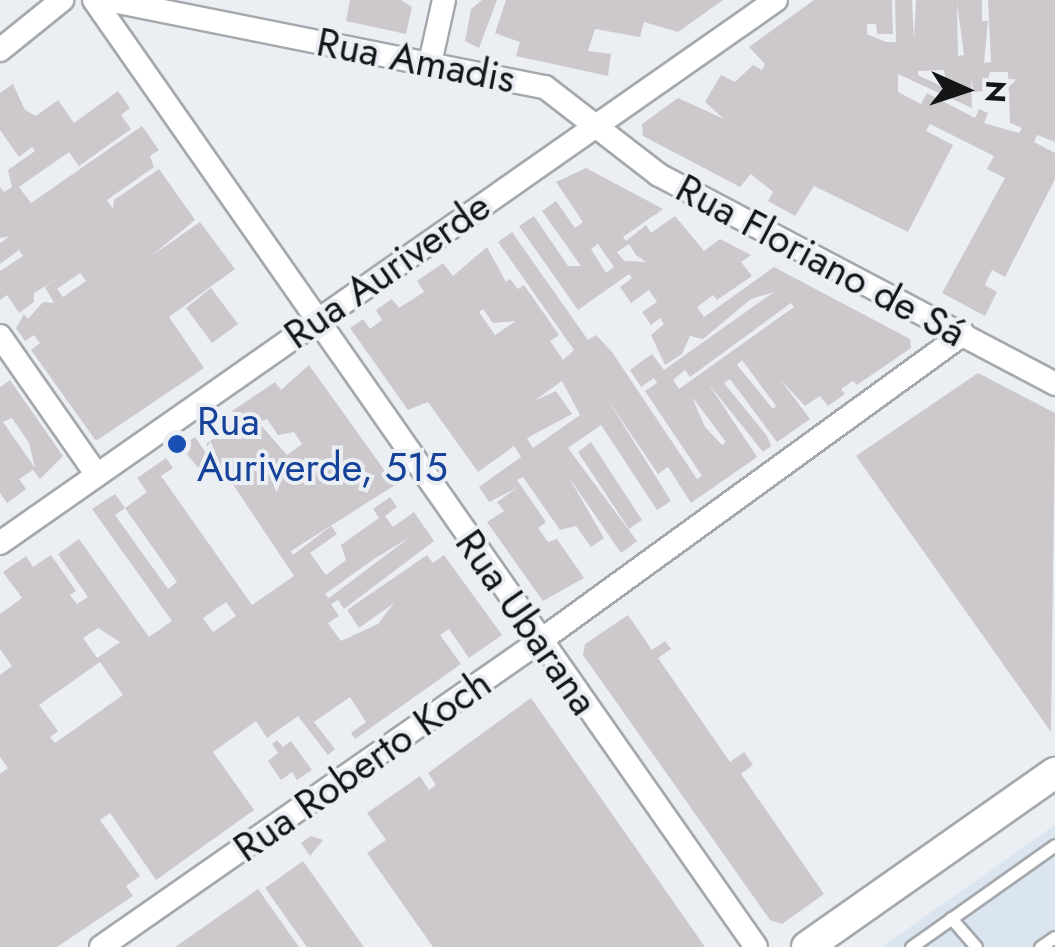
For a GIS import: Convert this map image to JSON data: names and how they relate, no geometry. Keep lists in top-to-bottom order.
{
  "streets": {
    "street": [
      "Rua Amadis",
      "Rua Floriano de Sá",
      "Rua Auriverde",
      "Rua Ubarana",
      "Rua Roberto Koch"
    ]
  },
  "crossings": [
    ["Rua Amadis", "Rua Floriano de Sá"],
    ["Rua Amadis", "Rua Auriverde"],
    ["Rua Floriano de Sá", "Rua Auriverde"],
    ["Rua Floriano de Sá", "Rua Roberto Koch"],
    ["Rua Auriverde", "Rua Ubarana"],
    ["Rua Ubarana", "Rua Roberto Koch"]
  ],
  "places": ["Rua Auriverde, 515"],
  "north": "right"
}
